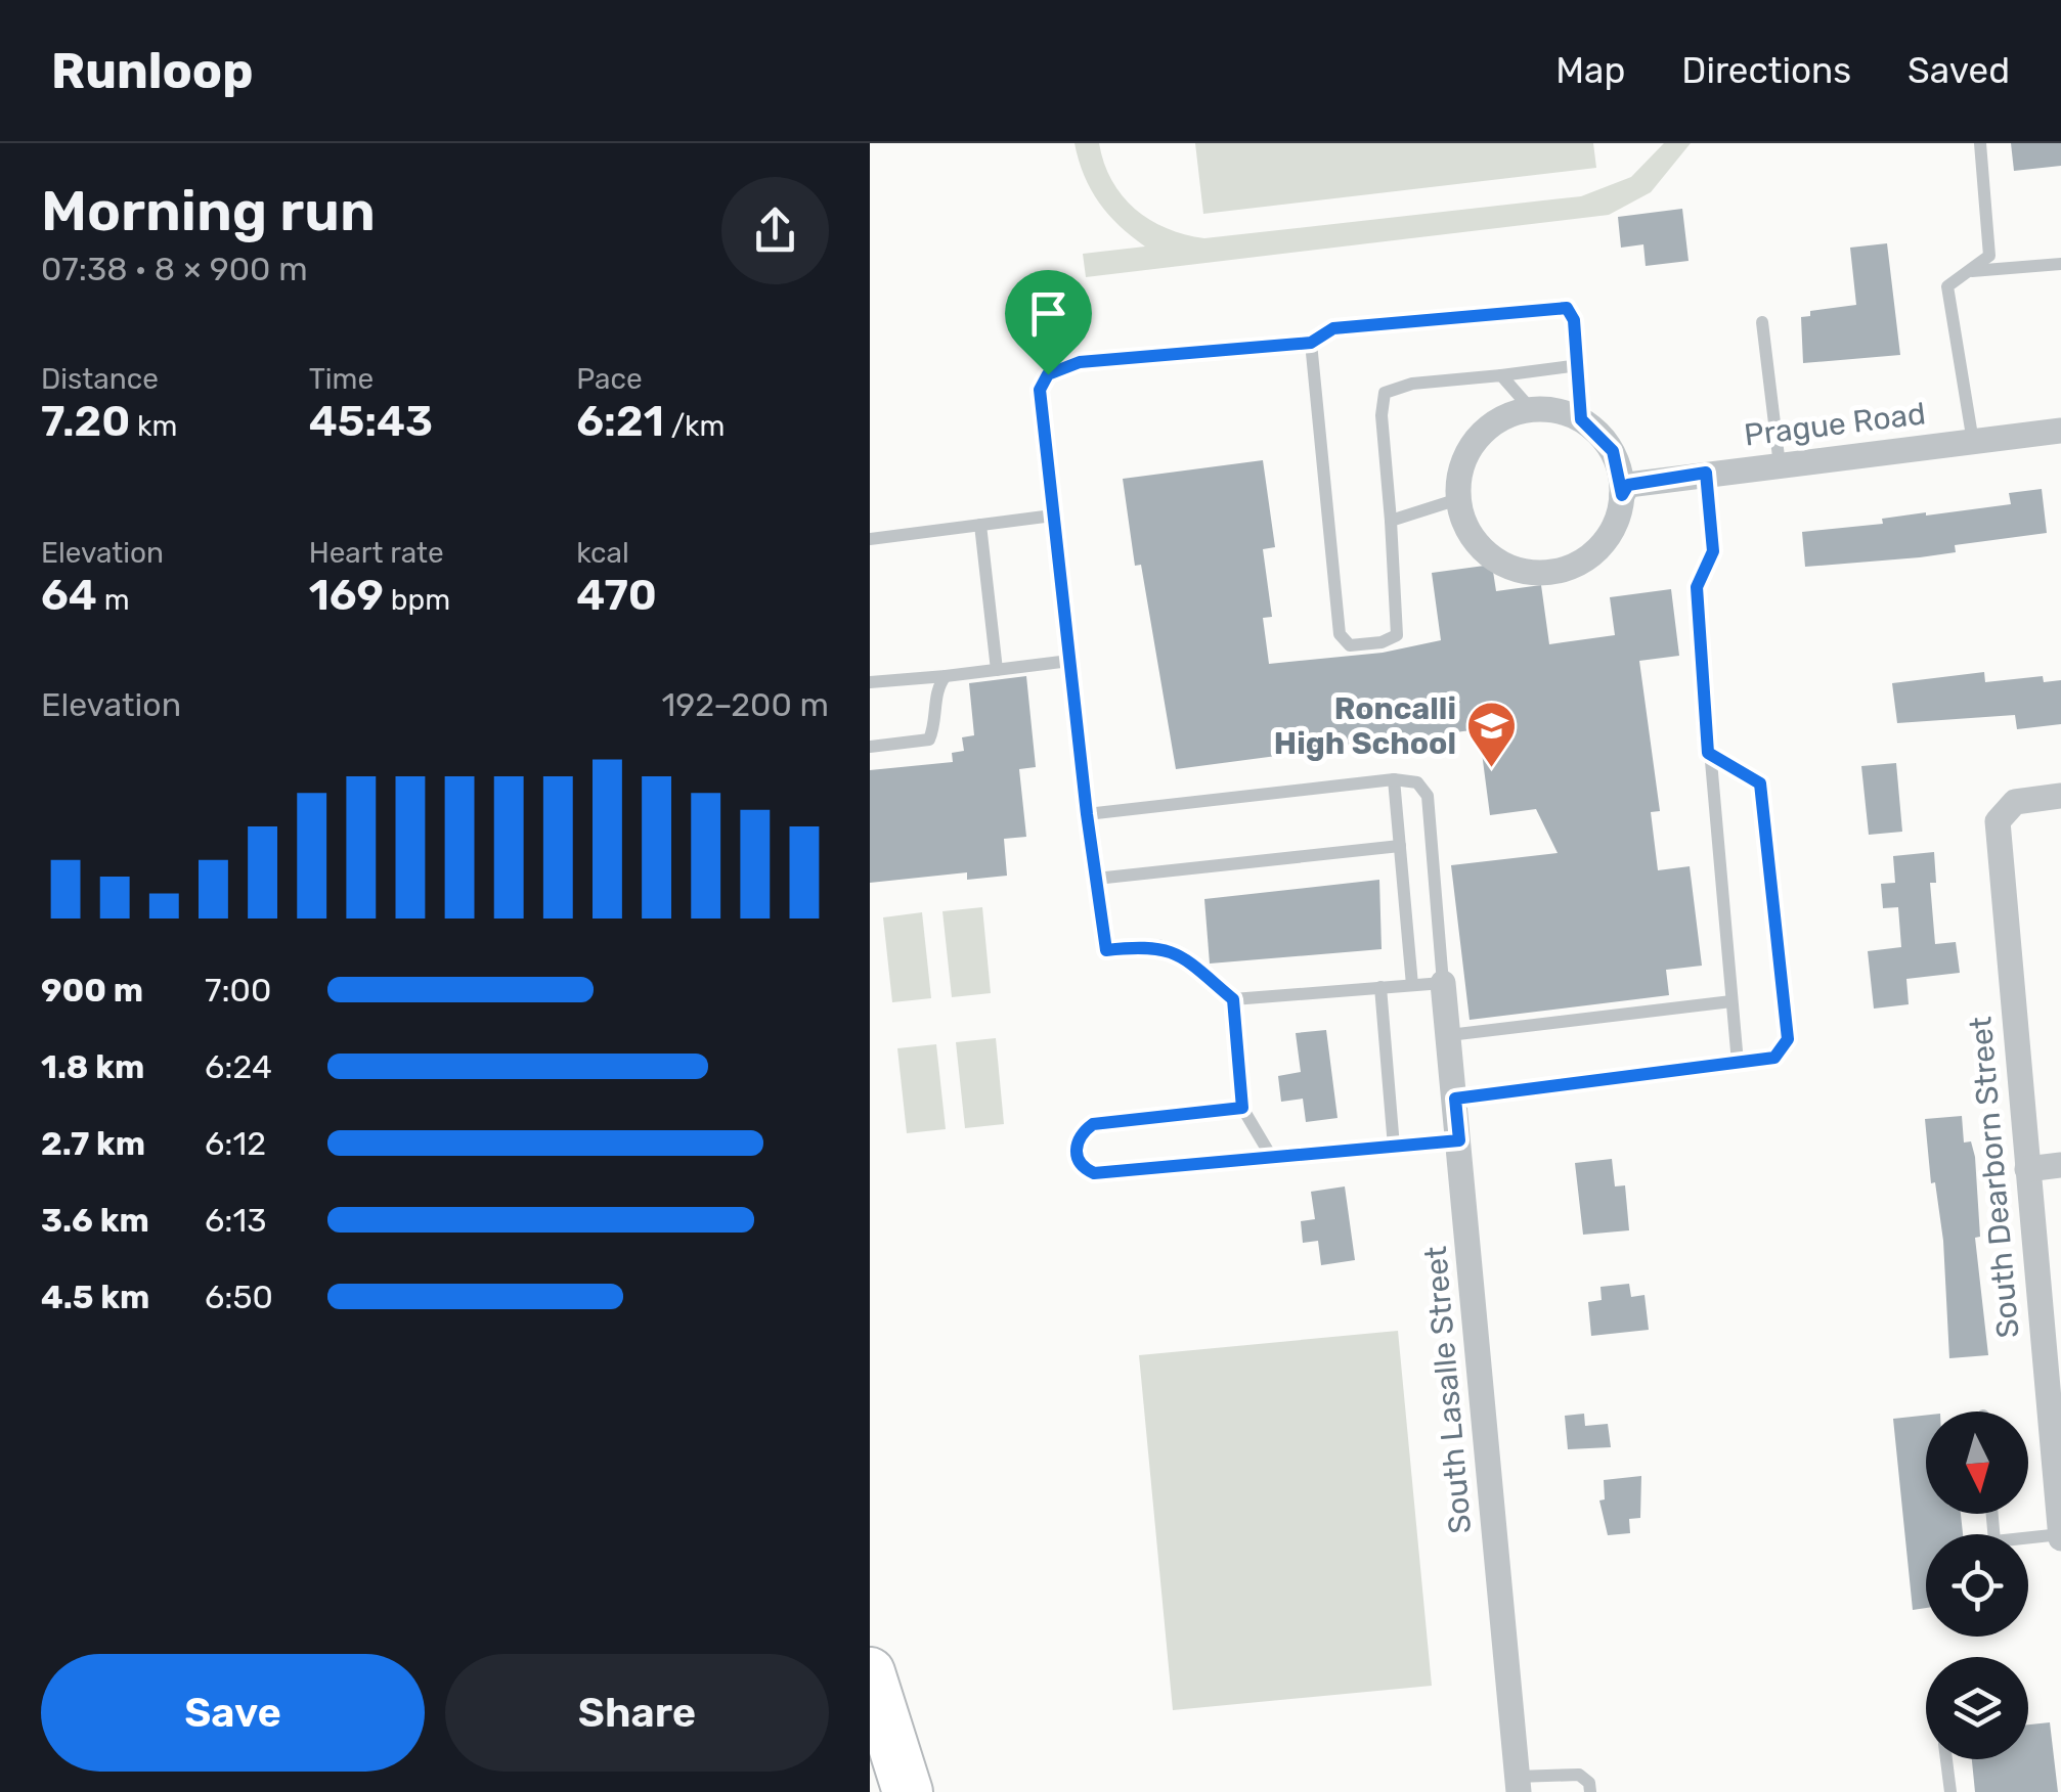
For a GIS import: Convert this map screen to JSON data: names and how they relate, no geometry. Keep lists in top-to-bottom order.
{
  "streets": {
    "street": ["Prague Road", "South Dearborn Street", "South Lasalle Street"]
  },
  "places": {
    "school or university": ["Roncalli High School"]
  },
  "north": "bottom",
  "page": {
    "header": "Runloop",
    "nav": ["Map", "Directions", "Saved"],
    "heading": ["Morning run", "07:38 · 8 × 900 m"],
    "stats": [
      ["Distance", "7.20 km"],
      ["Time", "45:43"],
      ["Pace", "6:21 /km"],
      ["Elevation", "64 m"],
      ["Heart rate", "169 bpm"],
      ["kcal", "470"]
    ],
    "chart": ["Elevation", "192–200 m"],
    "list": [
      {
        "name": "900 m",
        "note": "7:00"
      },
      {
        "name": "1.8 km",
        "note": "6:24"
      },
      {
        "name": "2.7 km",
        "note": "6:12"
      },
      {
        "name": "3.6 km",
        "note": "6:13"
      },
      {
        "name": "4.5 km",
        "note": "6:50"
      }
    ],
    "buttons": ["Save", "Share"]
  }
}
